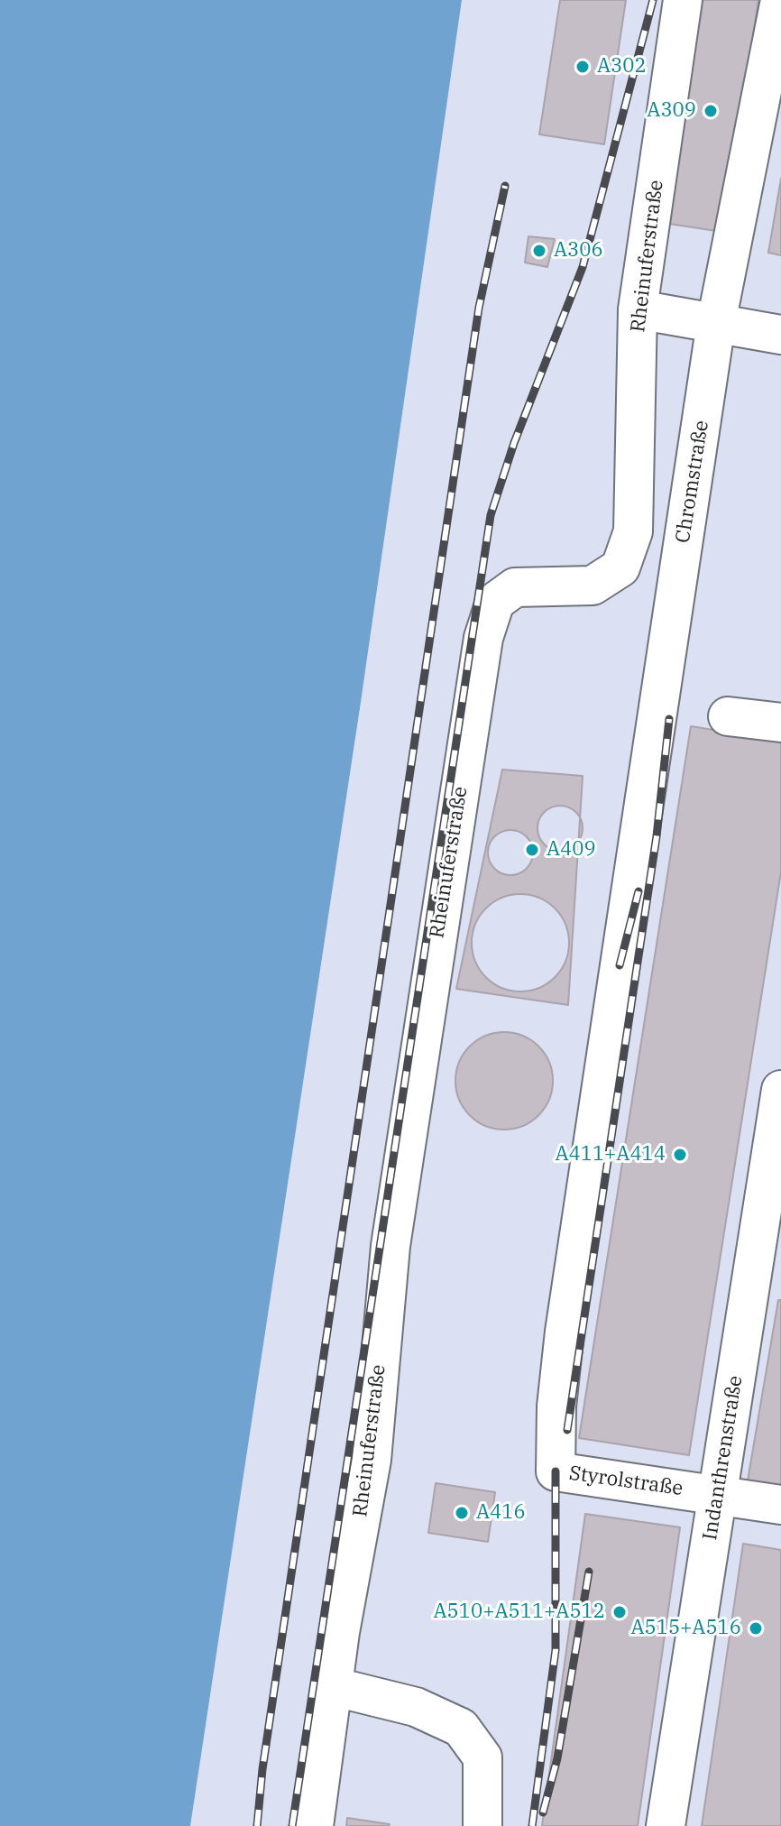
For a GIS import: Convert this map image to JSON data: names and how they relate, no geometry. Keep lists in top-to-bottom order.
{
  "streets": {
    "street": [
      "Rheinuferstraße",
      "Chromstraße",
      "Indanthrenstraße",
      "Styrolstraße"
    ]
  },
  "crossings": [
    ["Chromstraße", "Styrolstraße"],
    ["Indanthrenstraße", "Styrolstraße"]
  ],
  "places": [
    "A302",
    "A309",
    "A306",
    "A409",
    "A411+A414",
    "A416",
    "A510+A511+A512",
    "A515+A516"
  ]
}
